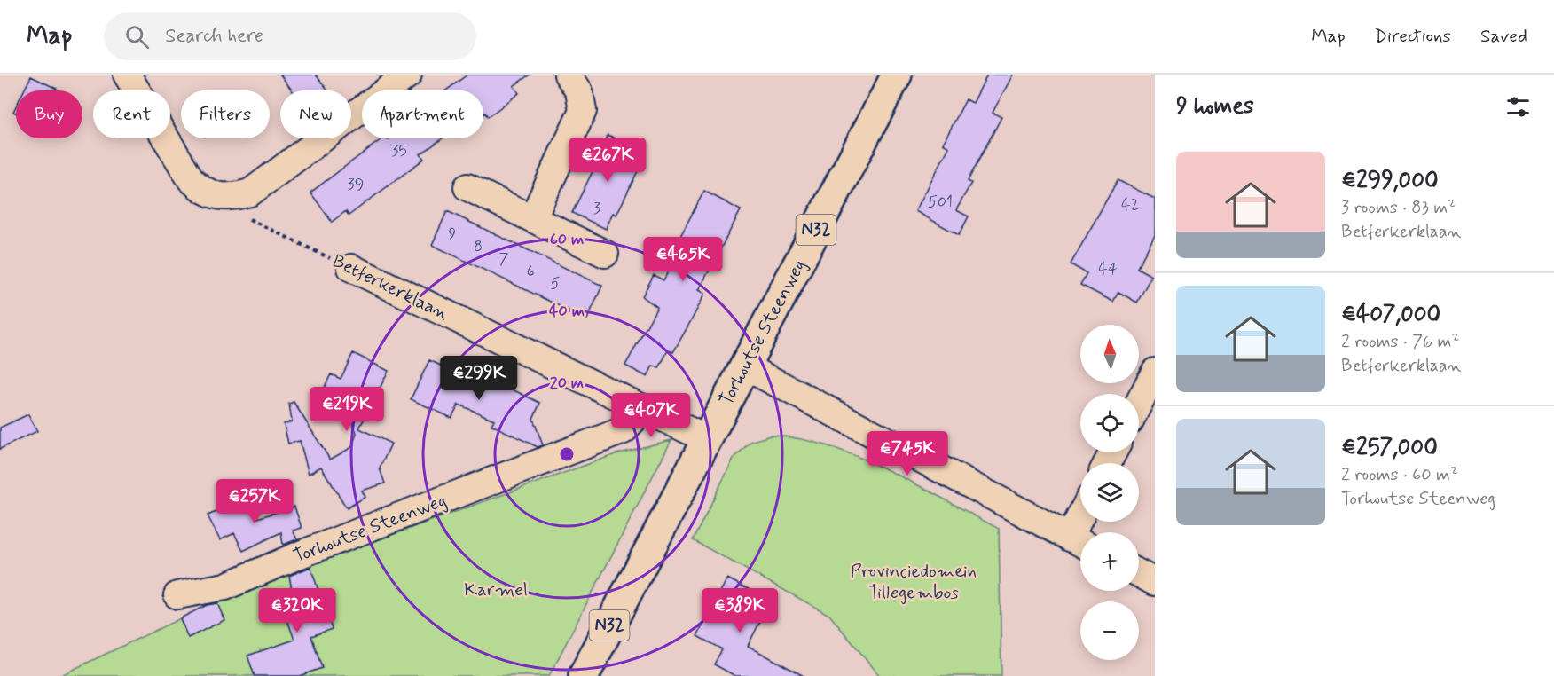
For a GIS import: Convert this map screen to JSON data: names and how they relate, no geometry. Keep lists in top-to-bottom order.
{
  "streets": {
    "main road": ["N32", "Torhoutse Steenweg"],
    "street": ["Betferkerklaan"]
  },
  "crossings": [
    ["Betferkerklaan", "Torhoutse Steenweg"]
  ],
  "parks": ["Provinciedomein Tillegembos", "Karmel"],
  "house_numbers": [
    "35",
    "39",
    "501",
    "42",
    "3",
    "9",
    "8",
    "7",
    "44",
    "6",
    "5"
  ],
  "north": "top",
  "page": {
    "header": "Map",
    "search": "Search here",
    "nav": ["Map", "Directions", "Saved"],
    "heading": "9 homes",
    "chip": [
      "Buy",
      "Rent",
      "Filters",
      "New",
      "Apartment"
    ],
    "price": [
      "€267K",
      "€465K",
      "€299K",
      "€219K",
      "€407K",
      "€745K",
      "€257K",
      "€320K",
      "€389K"
    ],
    "list": [
      {
        "name": "€299,000",
        "note": "3 rooms · 83 m² · Betferkerklaan"
      },
      {
        "name": "€407,000",
        "note": "2 rooms · 76 m² · Betferkerklaan"
      },
      {
        "name": "€257,000",
        "note": "2 rooms · 60 m² · Torhoutse Steenweg"
      }
    ],
    "map_buttons": ["+", "−"]
  },
  "rings": ["60 m", "40 m", "20 m"]
}
